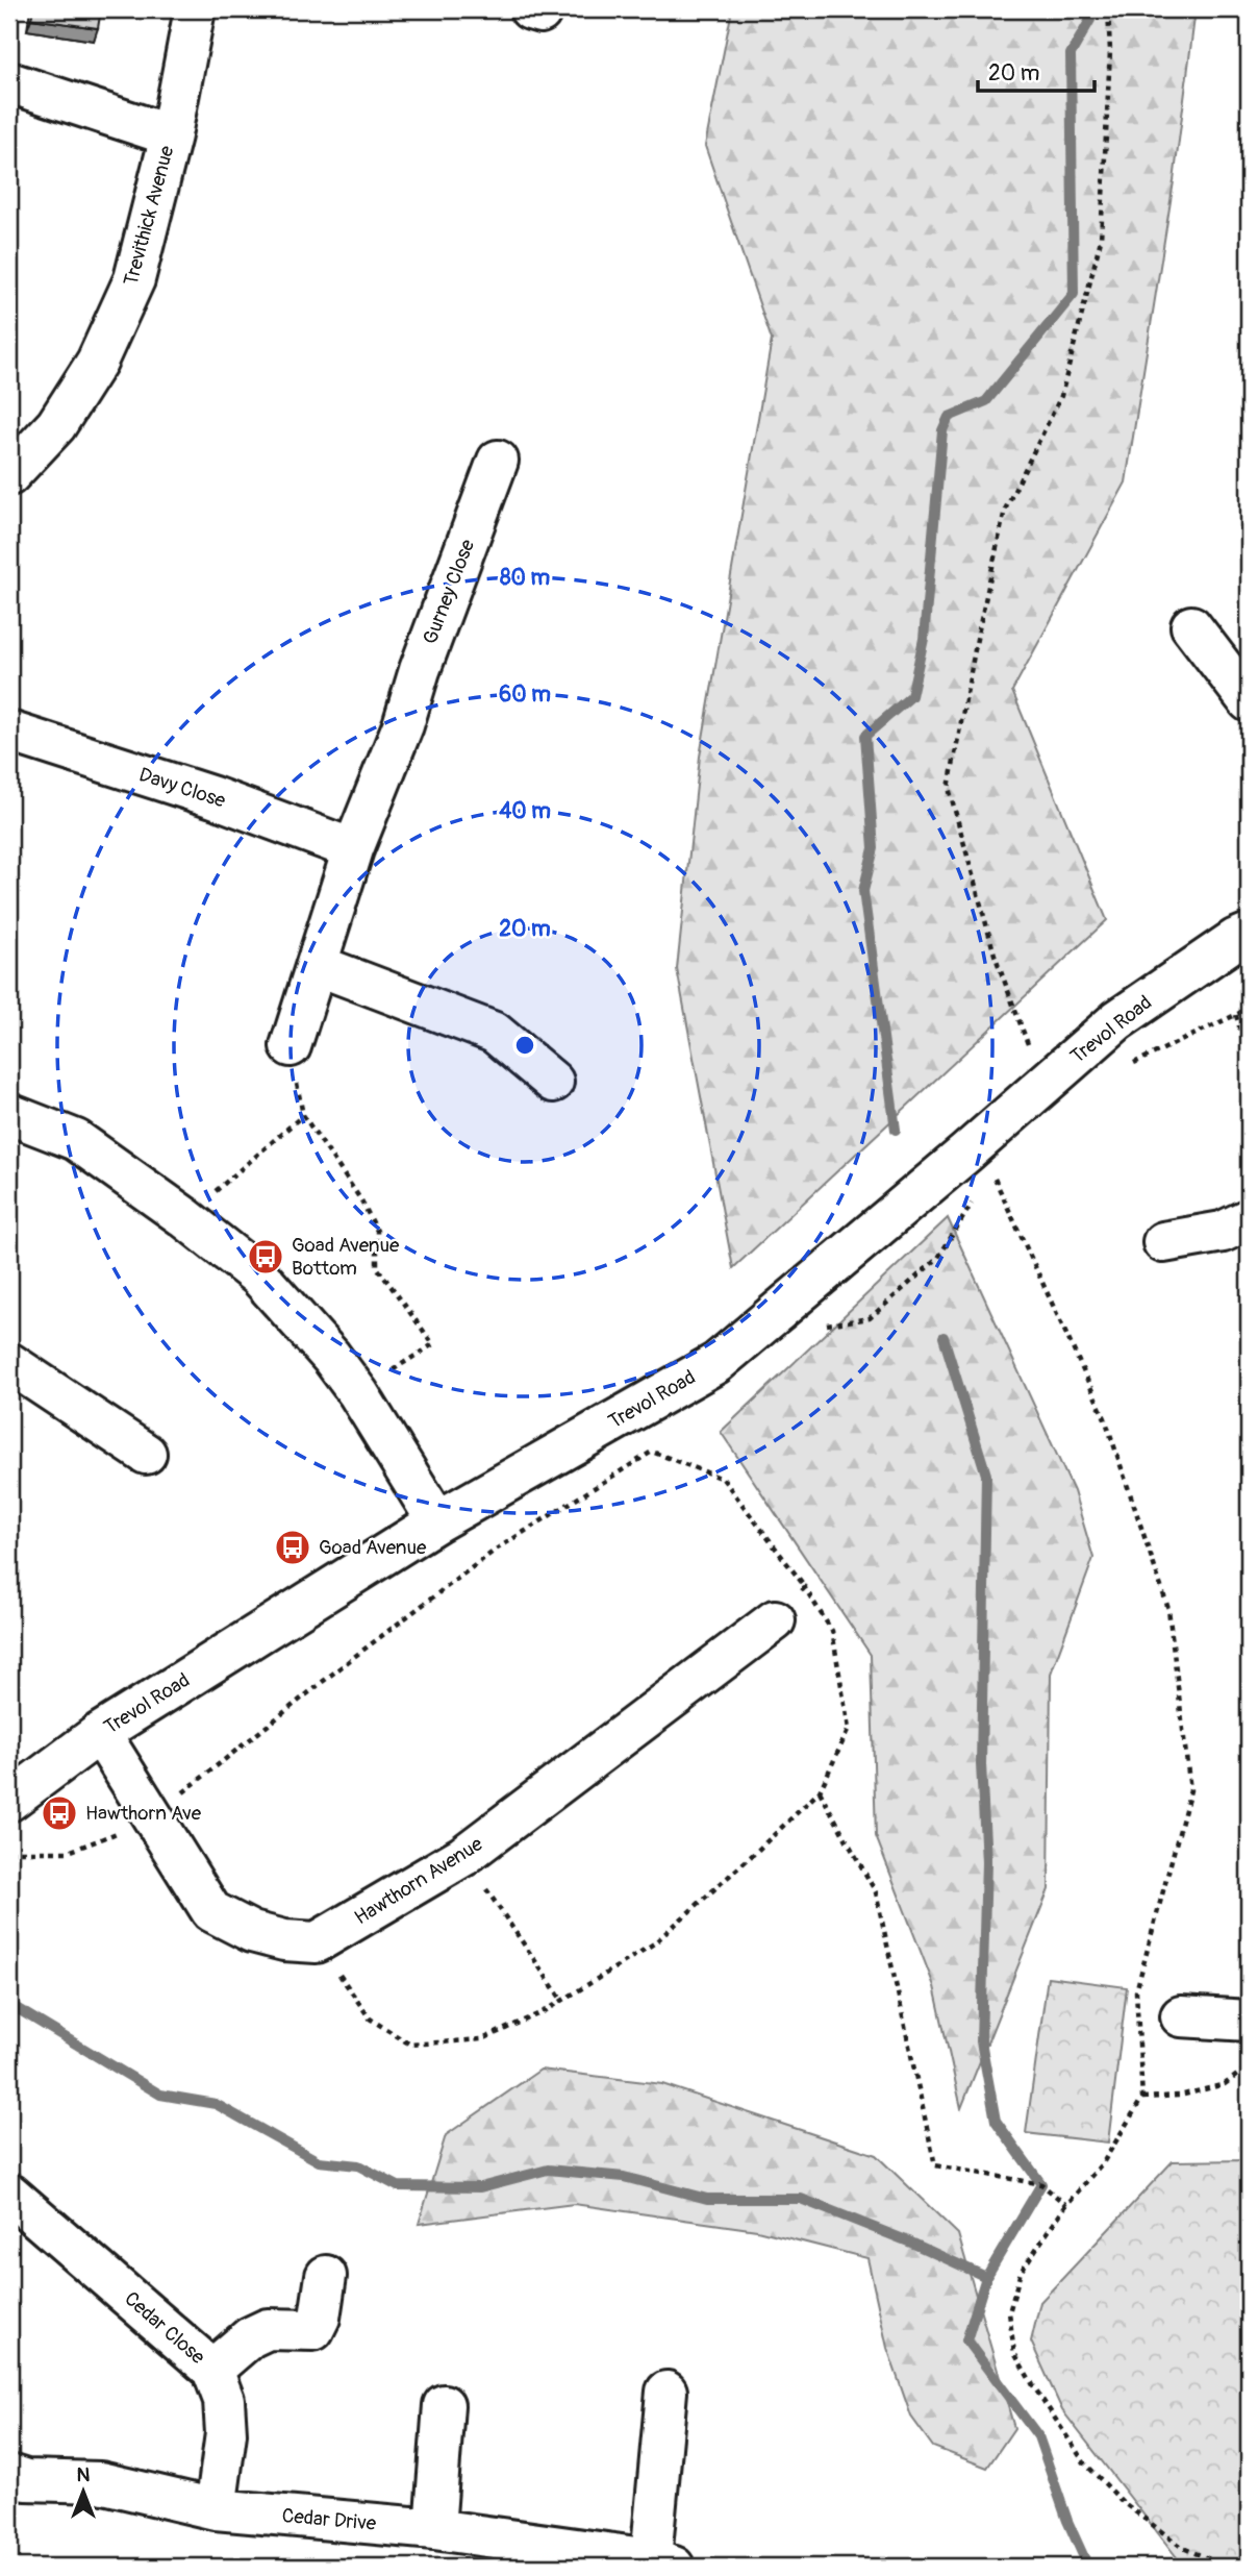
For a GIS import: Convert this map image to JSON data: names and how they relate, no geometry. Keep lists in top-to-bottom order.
{
  "streets": {
    "street": [
      "Trevithick Avenue",
      "Gurney Close",
      "Davy Close",
      "Trevol Road",
      "Hawthorn Avenue",
      "Cedar Close",
      "Cedar Drive"
    ]
  },
  "crossings": [
    ["Gurney Close", "Davy Close"],
    ["Cedar Close", "Cedar Drive"]
  ],
  "places": {
    "bus stop": ["Goad Avenue Bottom", "Goad Avenue", "Hawthorn Ave"]
  },
  "scale_bar": "20 m",
  "north": "top",
  "rings": [
    "80 m",
    "60 m",
    "40 m",
    "20 m"
  ]
}
